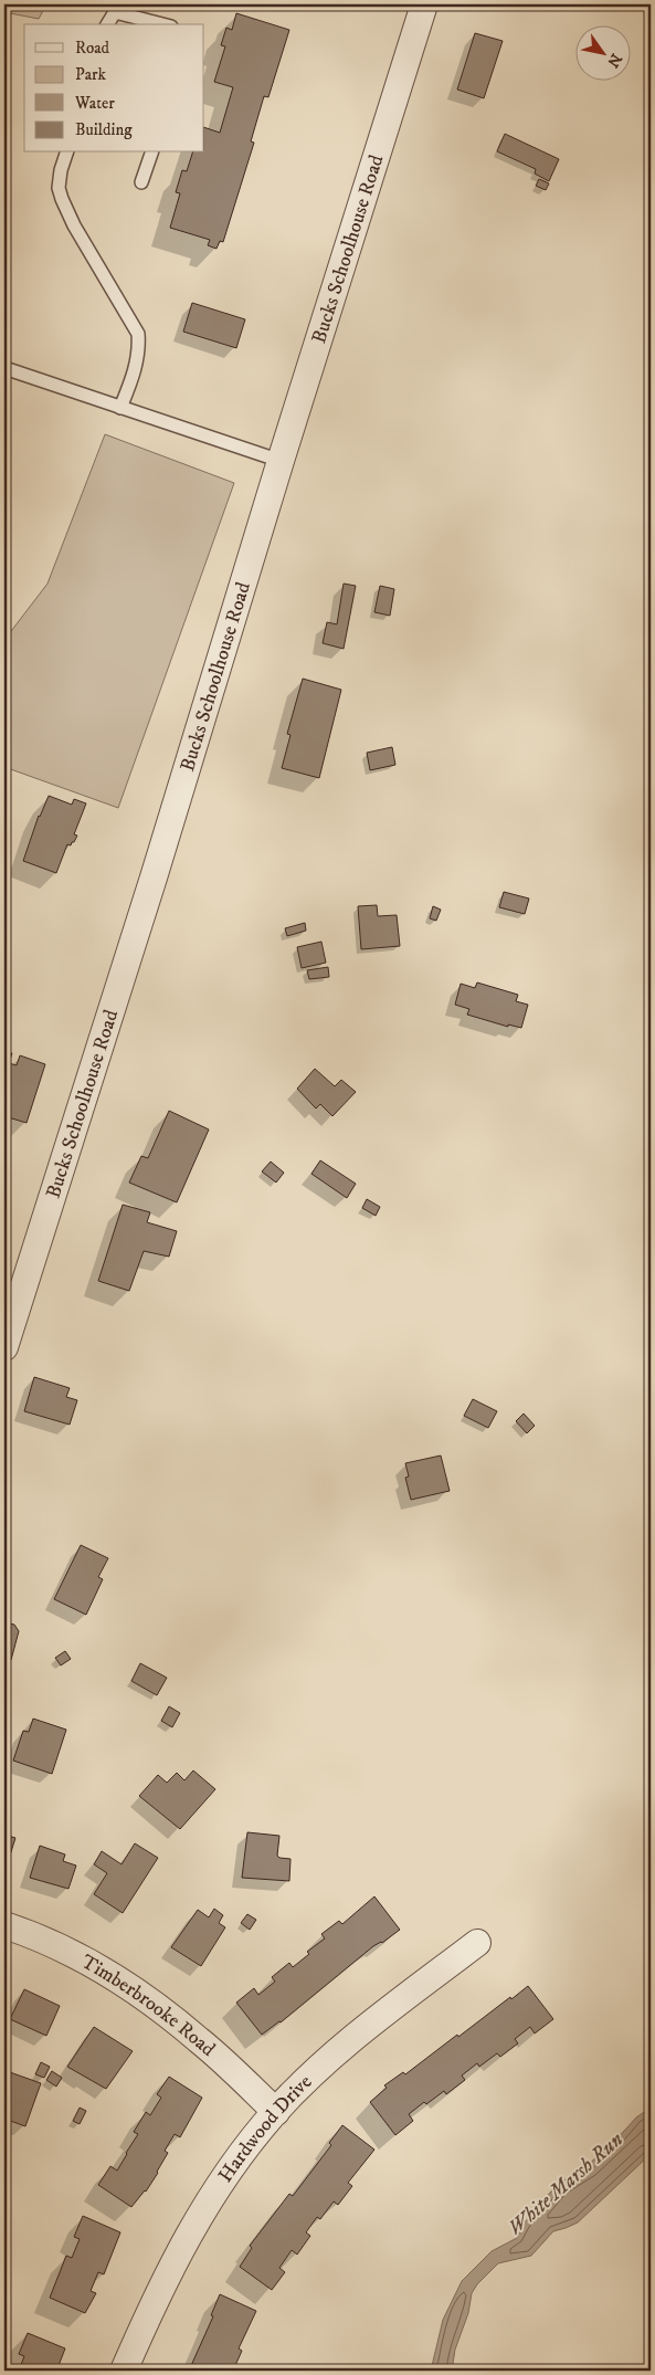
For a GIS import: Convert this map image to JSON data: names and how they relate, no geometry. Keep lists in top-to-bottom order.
{
  "streets": {
    "street": ["Bucks Schoolhouse Road", "Timberbrooke Road", "Hardwood Drive"]
  },
  "crossings": [
    ["Timberbrooke Road", "Hardwood Drive"]
  ],
  "water": ["White Marsh Run"],
  "legend": [
    "Road",
    "Park",
    "Water",
    "Building"
  ],
  "north": "bottom right"
}
